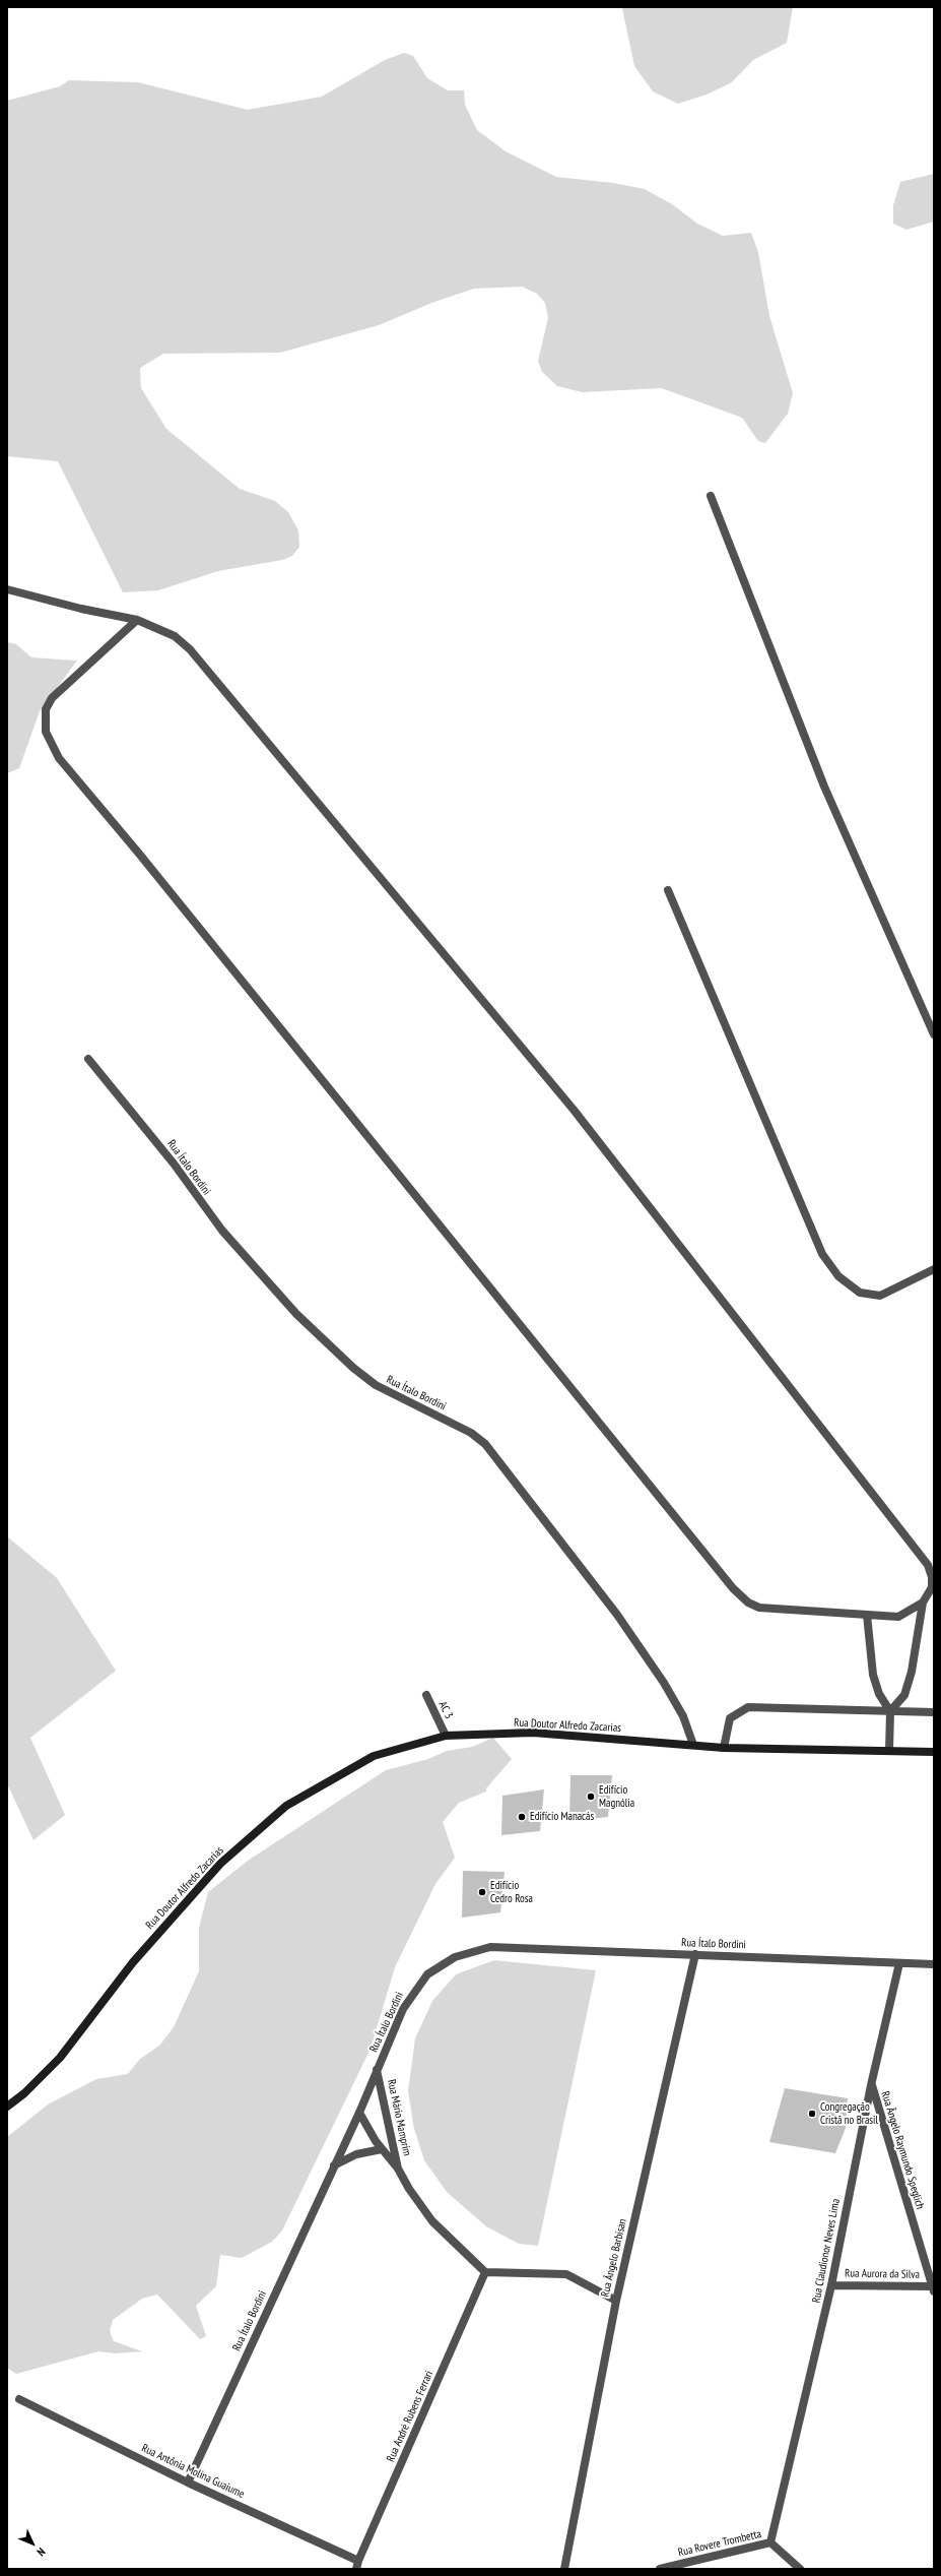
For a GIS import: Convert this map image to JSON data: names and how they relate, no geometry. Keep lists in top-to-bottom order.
{
  "streets": {
    "street": [
      "Rua Ítalo Bordini",
      "AC 3",
      "Rua Doutor Alfredo Zacarias",
      "Rua Mário Mamprim",
      "Rua Ângelo Raymundo Speglich",
      "Rua Claudionor Neves Lima",
      "Rua Ângelo Barbisan",
      "Rua Aurora da Silva",
      "Rua André Rubens Ferrari",
      "Rua Antônia Molina Guaiume",
      "Rua Rovere Trombetta"
    ]
  },
  "crossings": [
    ["Rua Ítalo Bordini", "Rua Doutor Alfredo Zacarias"],
    ["Rua Ítalo Bordini", "Rua Mário Mamprim"],
    ["Rua Ítalo Bordini", "Rua Claudionor Neves Lima"],
    ["Rua Ítalo Bordini", "Rua Ângelo Barbisan"],
    ["Rua Ítalo Bordini", "Rua Antônia Molina Guaiume"],
    ["AC 3", "Rua Doutor Alfredo Zacarias"],
    ["Rua Mário Mamprim", "Rua André Rubens Ferrari"],
    ["Rua Ângelo Raymundo Speglich", "Rua Claudionor Neves Lima"],
    ["Rua Ângelo Raymundo Speglich", "Rua Aurora da Silva"],
    ["Rua Claudionor Neves Lima", "Rua Aurora da Silva"],
    ["Rua Claudionor Neves Lima", "Rua Rovere Trombetta"],
    ["Rua André Rubens Ferrari", "Rua Antônia Molina Guaiume"]
  ],
  "places": [
    "Edifício Magnólia",
    "Edifício Manacás",
    "Edifício Cedro Rosa",
    "Congregação Cristã no Brasil"
  ],
  "north": "bottom right"
}
